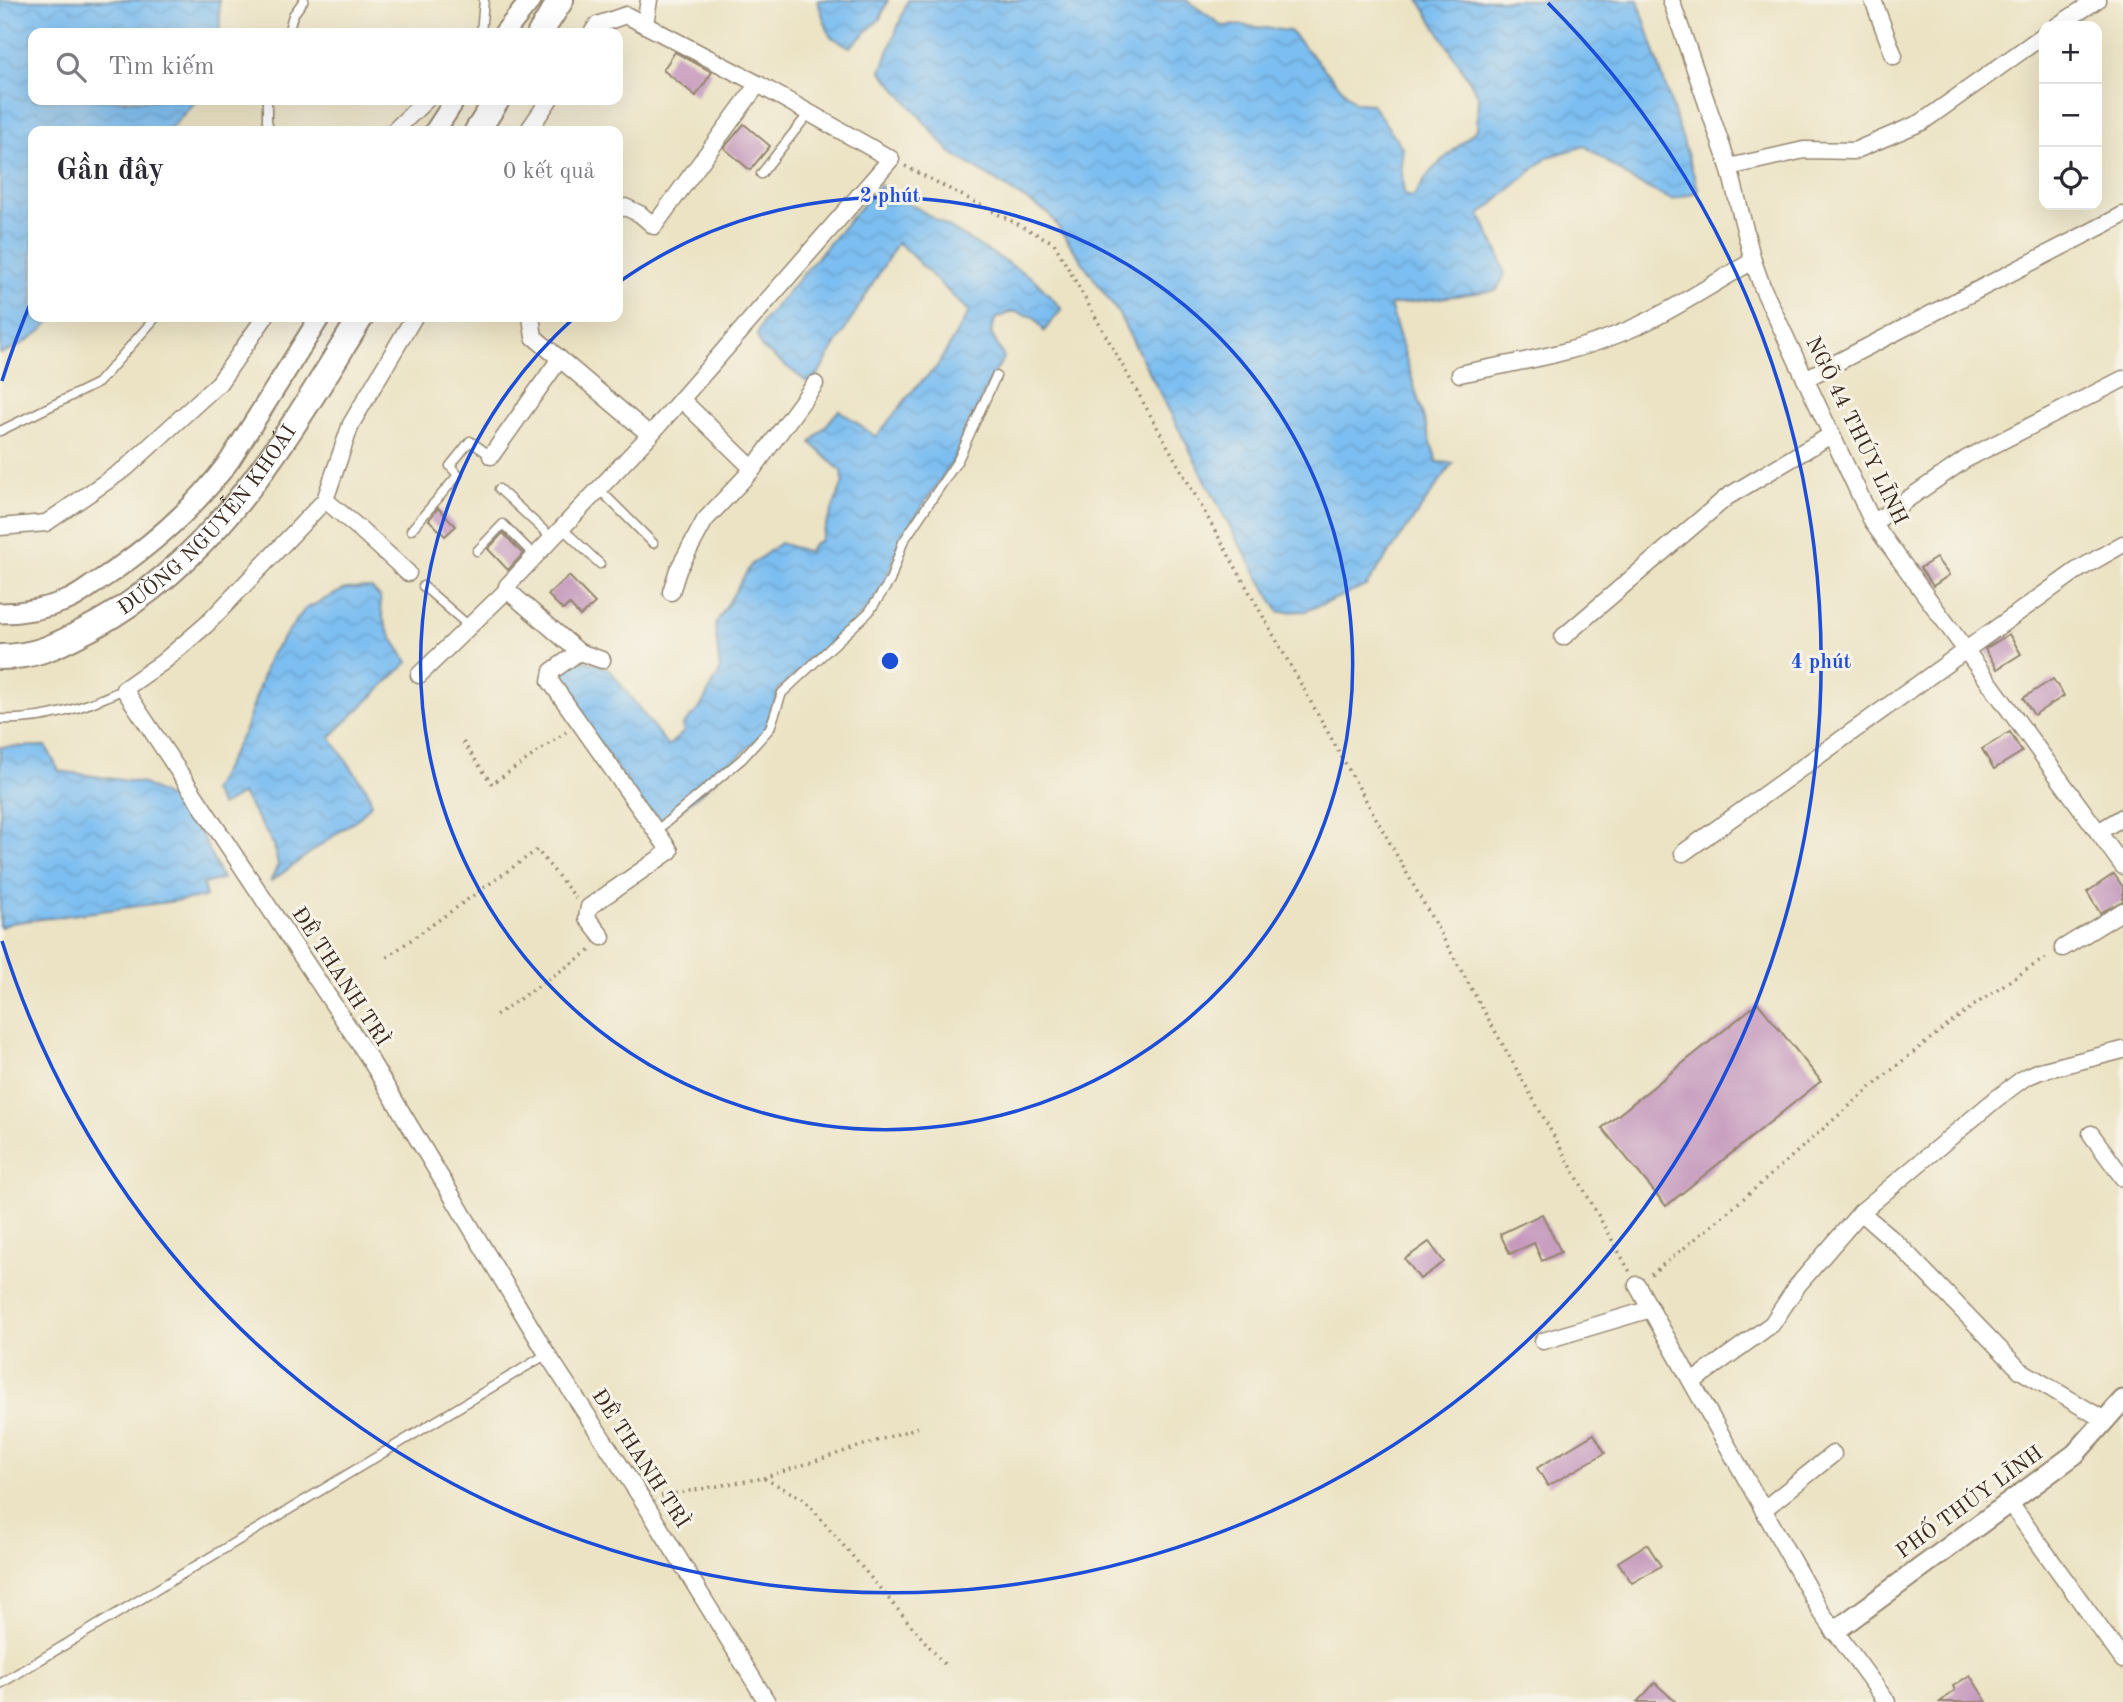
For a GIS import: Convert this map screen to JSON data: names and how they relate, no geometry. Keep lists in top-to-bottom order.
{
  "streets": {
    "main road": ["ĐƯỜNG NGUYỄN KHOÁI"],
    "street": ["NGÕ 44 THÚY LĨNH", "ĐÊ THANH TRÌ", "PHỐ THÚY LĨNH"]
  },
  "page": {
    "map_buttons": ["+", "−"],
    "search": "Tìm kiếm",
    "heading": ["Gần đây", "0 kết quả"]
  },
  "rings": ["2 phút", "4 phút"]
}
